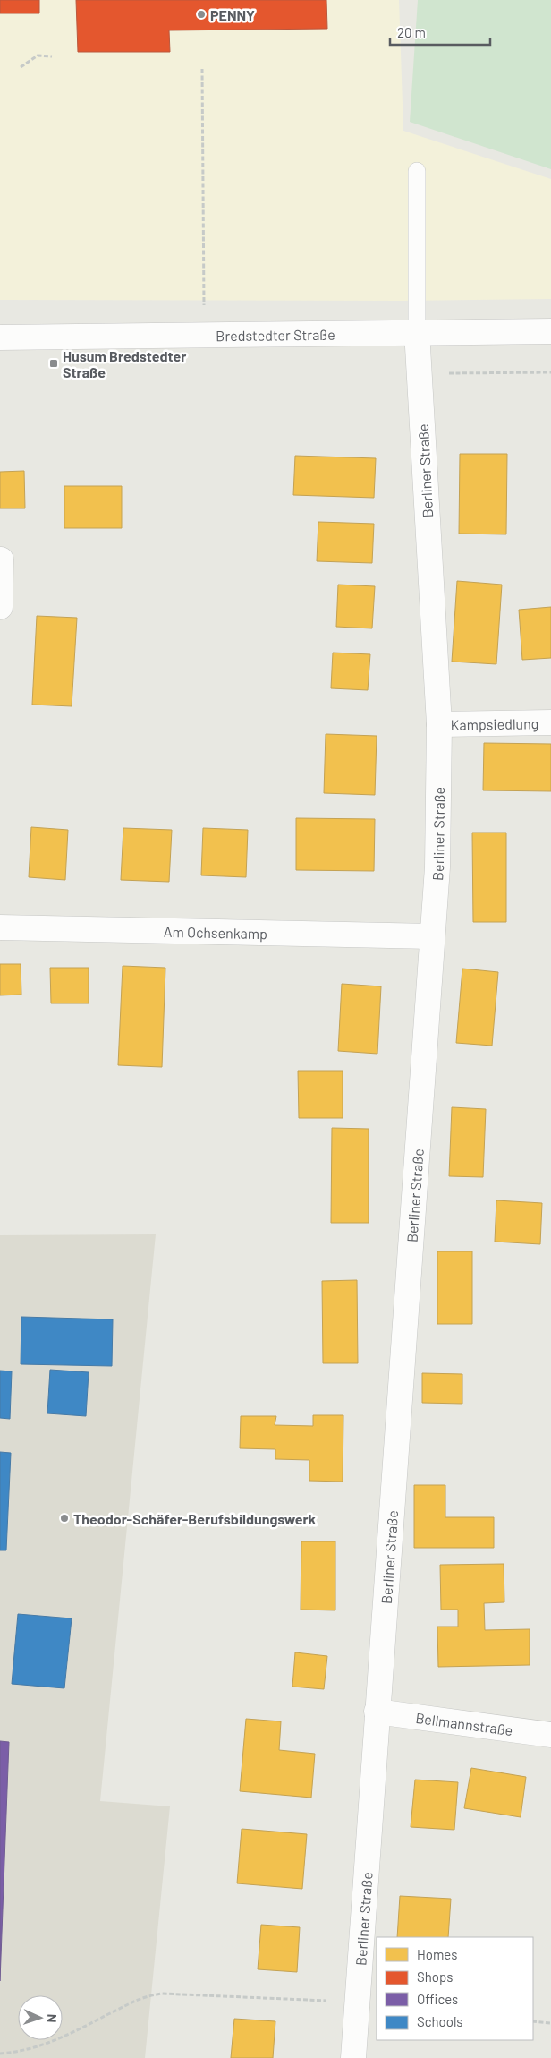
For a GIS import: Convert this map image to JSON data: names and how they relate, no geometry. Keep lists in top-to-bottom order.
{
  "streets": {
    "street": [
      "Bredstedter Straße",
      "Berliner Straße",
      "Kampsiedlung",
      "Am Ochsenkamp",
      "Bellmannstraße"
    ]
  },
  "crossings": [
    ["Bredstedter Straße", "Berliner Straße"],
    ["Berliner Straße", "Kampsiedlung"],
    ["Berliner Straße", "Am Ochsenkamp"],
    ["Berliner Straße", "Bellmannstraße"]
  ],
  "places": {
    "other": ["PENNY", "Theodor-Schäfer-Berufsbildungswerk"],
    "transit": ["Husum Bredstedter Straße"]
  },
  "legend": [
    "Homes",
    "Shops",
    "Offices",
    "Schools"
  ],
  "scale_bar": "20 m",
  "north": "right"
}
